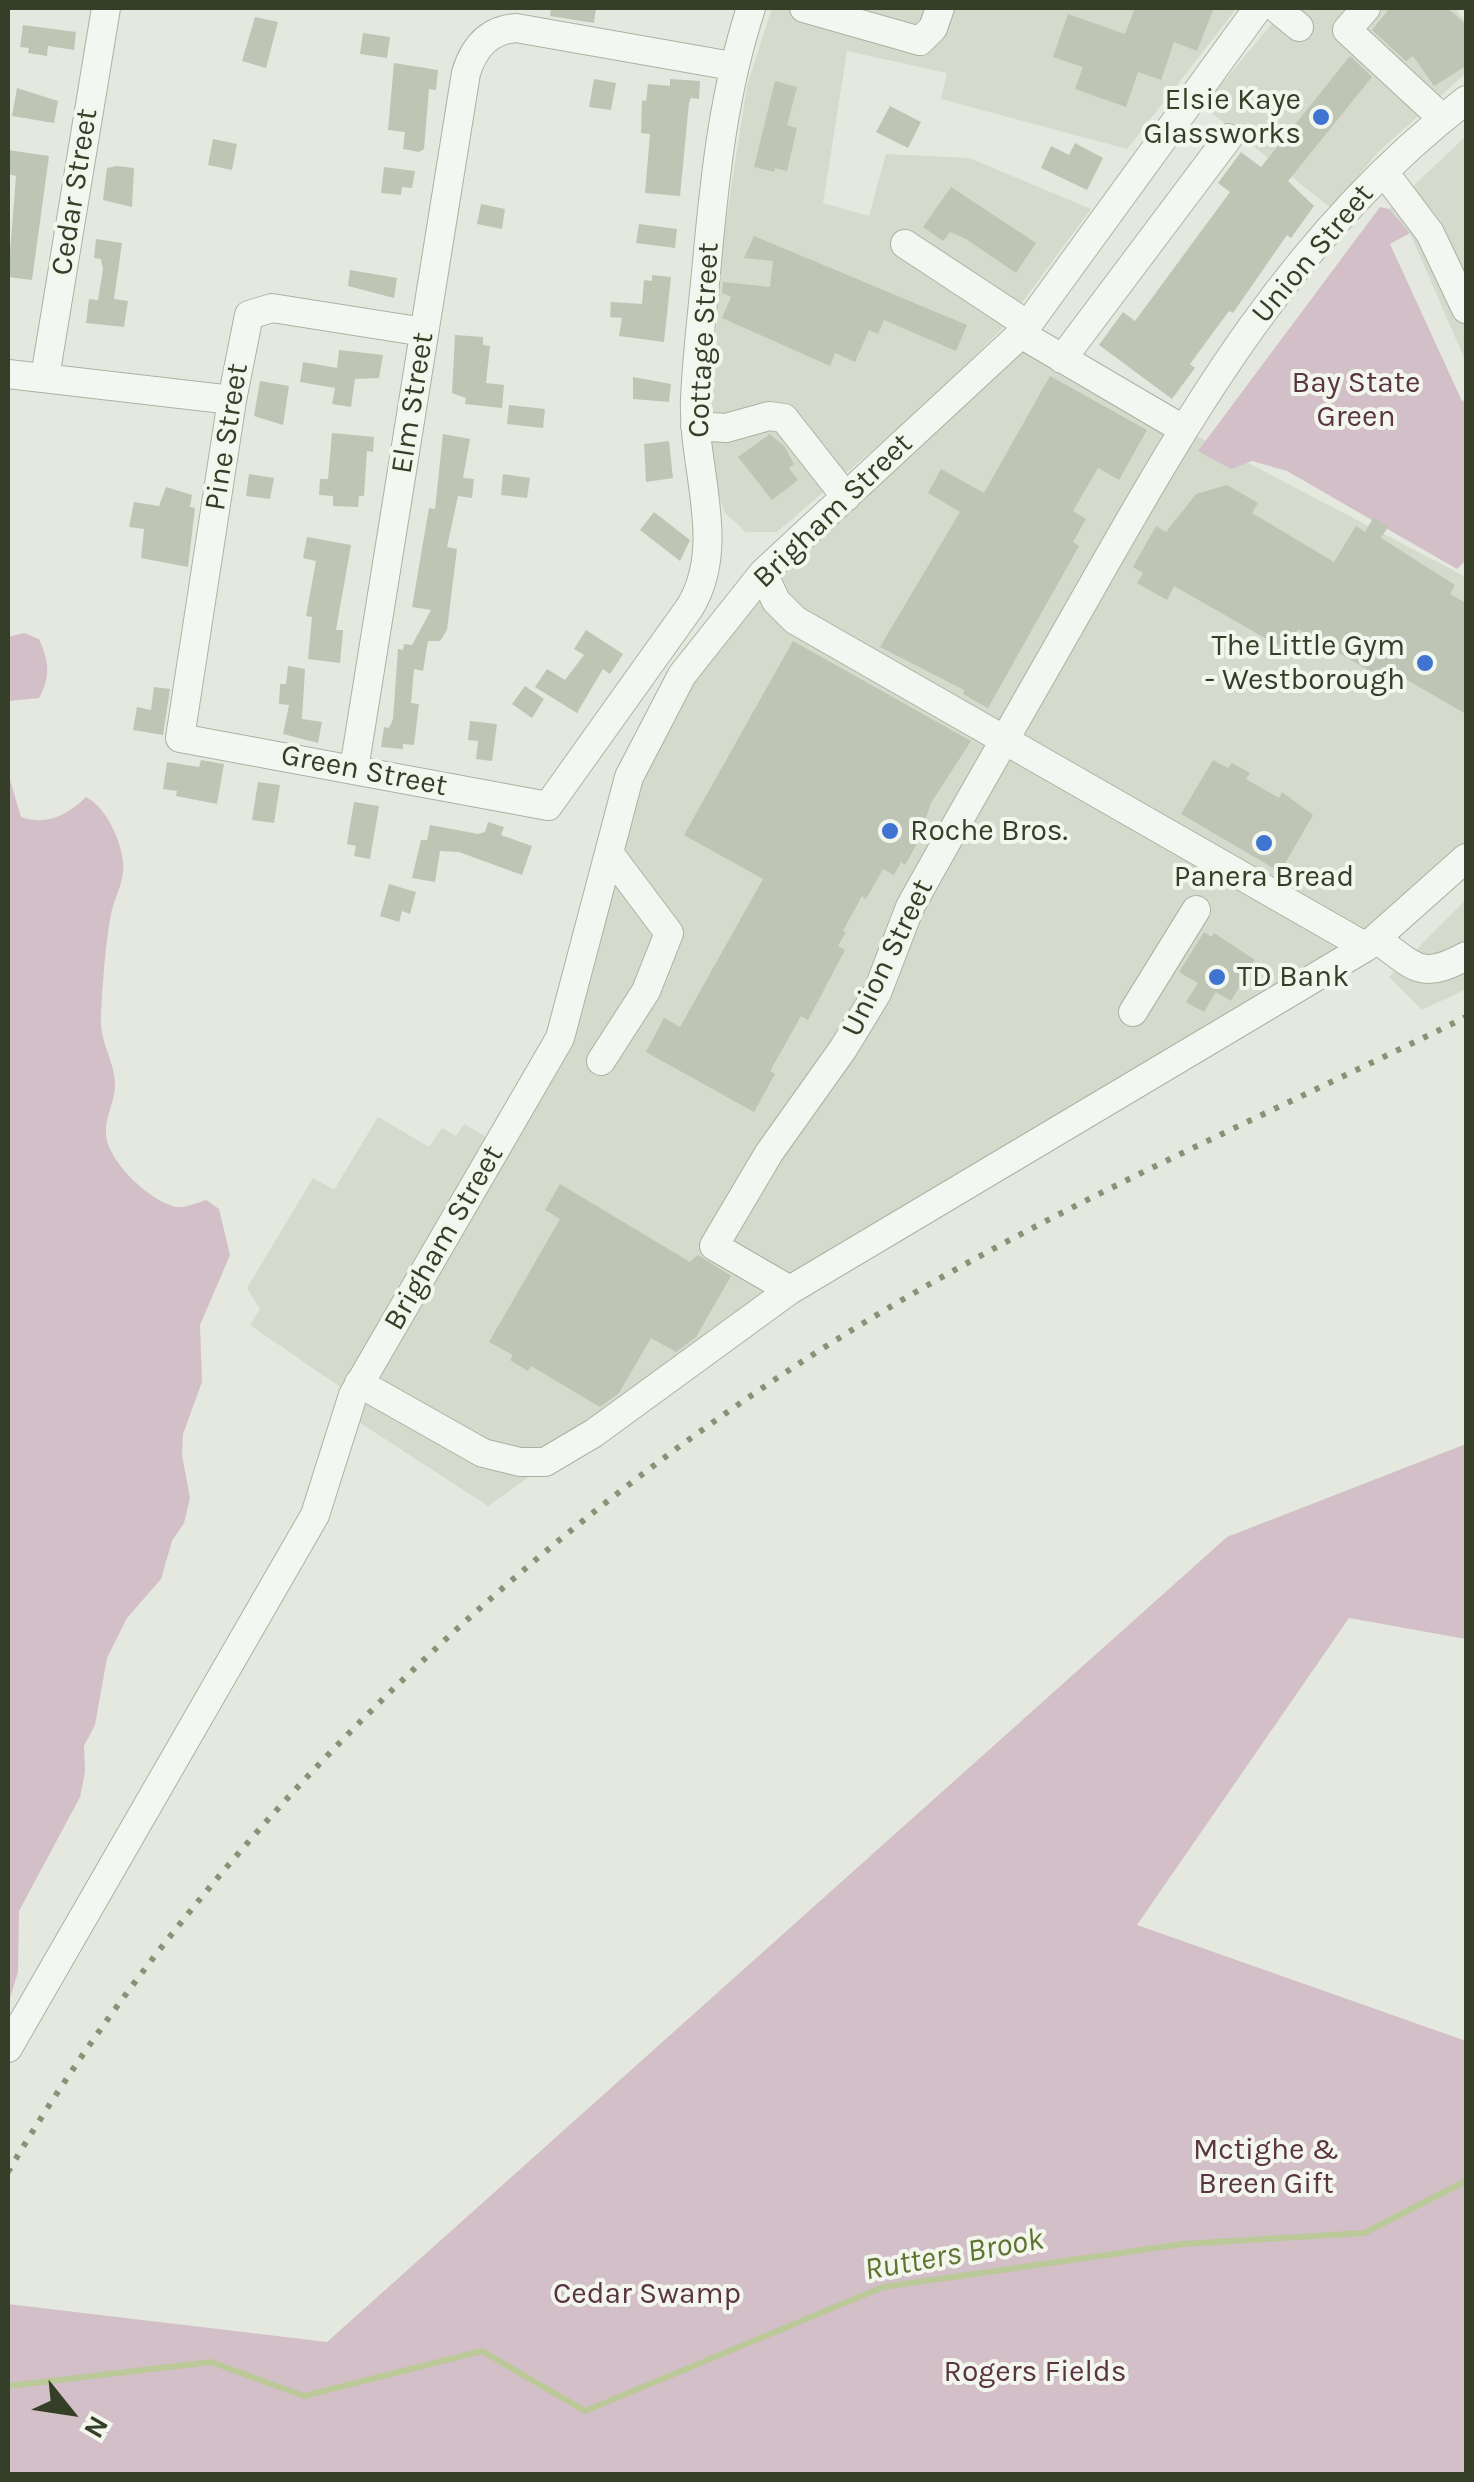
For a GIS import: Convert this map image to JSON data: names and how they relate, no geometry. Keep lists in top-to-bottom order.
{
  "streets": {
    "street": [
      "Cedar Street",
      "Union Street",
      "Cottage Street",
      "Elm Street",
      "Pine Street",
      "Brigham Street",
      "Green Street"
    ]
  },
  "crossings": [
    ["Cottage Street", "Elm Street"],
    ["Cottage Street", "Green Street"],
    ["Elm Street", "Pine Street"],
    ["Elm Street", "Green Street"],
    ["Pine Street", "Green Street"]
  ],
  "water": ["Rutters Brook"],
  "parks": [
    "Bay State Green",
    "Mctighe & Breen Gift",
    "Cedar Swamp",
    "Rogers Fields"
  ],
  "places": [
    "Elsie Kaye Glassworks",
    "The Little Gym - Westborough",
    "Roche Bros.",
    "Panera Bread",
    "TD Bank"
  ],
  "north": "bottom right"
}
